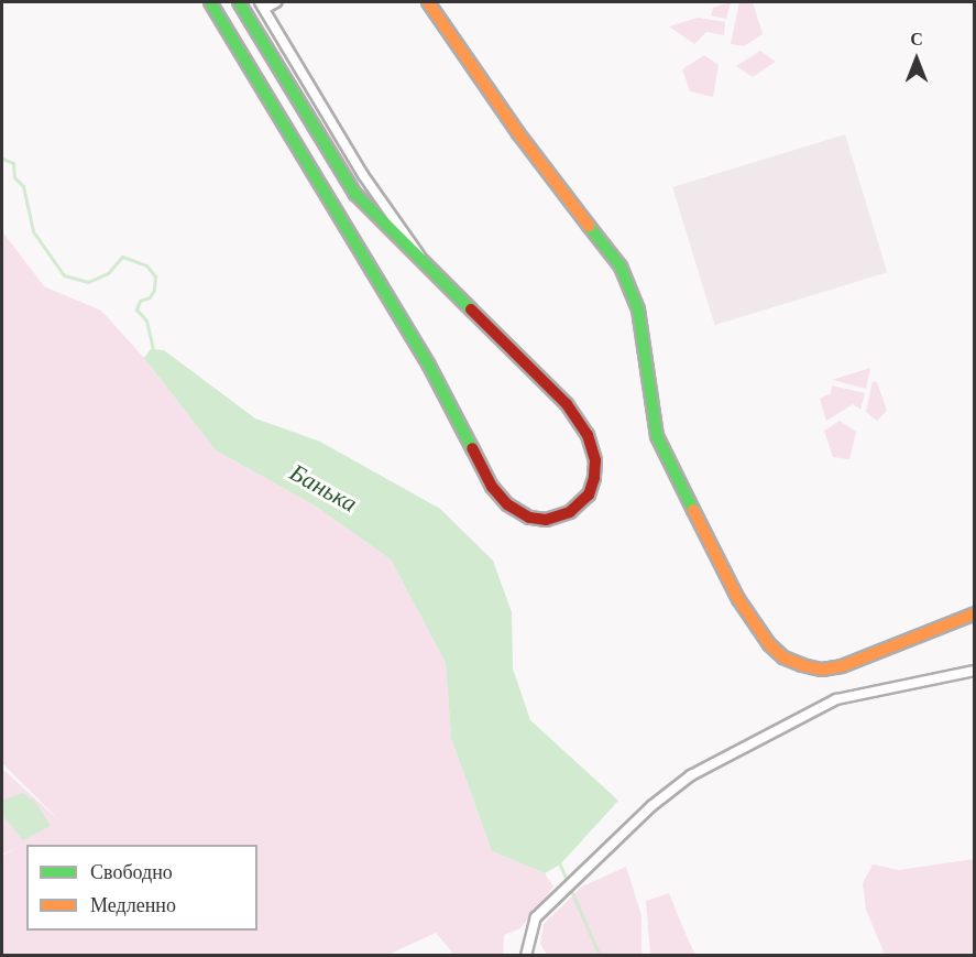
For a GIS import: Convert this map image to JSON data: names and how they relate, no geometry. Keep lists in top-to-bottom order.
{
  "water": ["Банька"],
  "legend": ["Свободно", "Медленно"],
  "north": "top"
}
